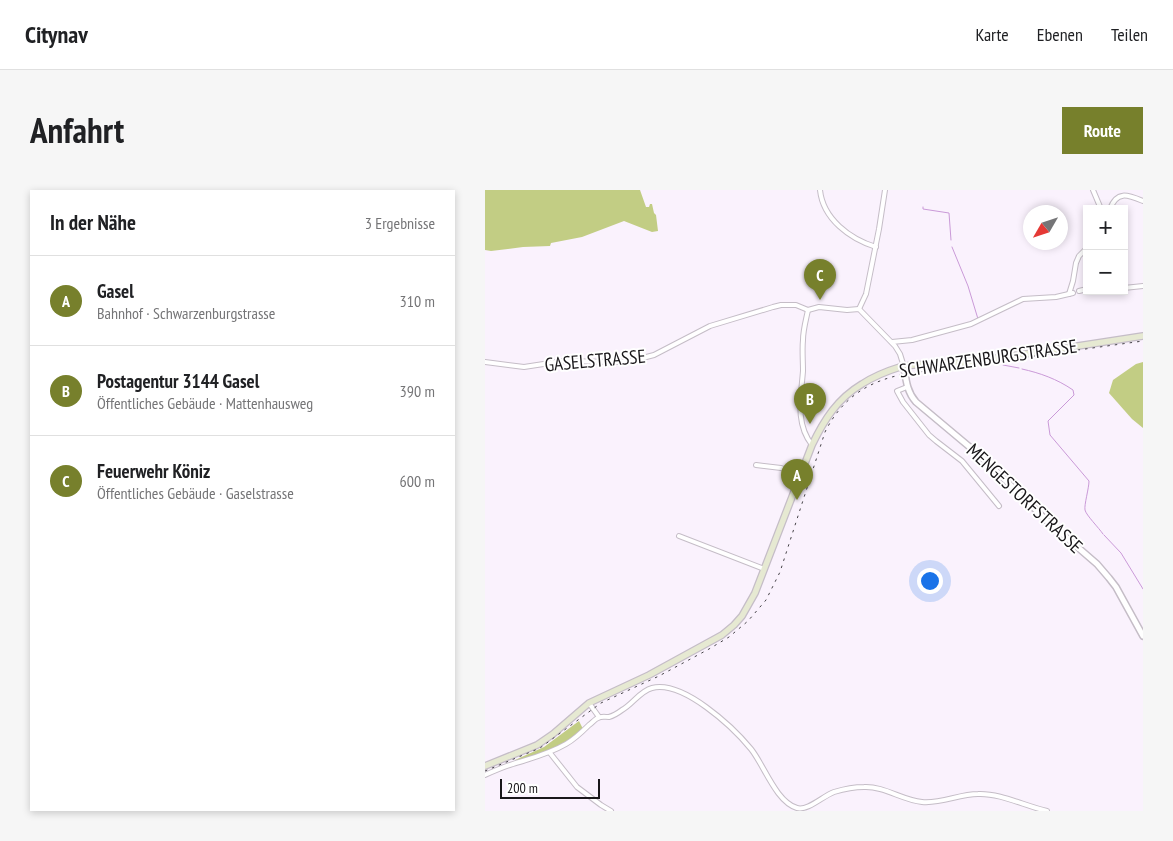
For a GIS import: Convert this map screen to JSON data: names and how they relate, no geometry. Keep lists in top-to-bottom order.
{
  "streets": {
    "main road": ["SCHWARZENBURGSTRASSE"],
    "street": ["GASELSTRASSE", "MENGESTORFSTRASSE"]
  },
  "crossings": [
    ["SCHWARZENBURGSTRASSE", "MENGESTORFSTRASSE"]
  ],
  "scale_bar": "200 m",
  "north": "bottom left",
  "page": {
    "header": "Citynav",
    "nav": ["Karte", "Ebenen", "Teilen"],
    "title": "Anfahrt",
    "buttons": "Route",
    "heading": ["In der Nähe", "3 Ergebnisse"],
    "map_buttons": ["+", "−"],
    "list": [
      {
        "mark": "A",
        "name": "Gasel",
        "note": "Bahnhof · Schwarzenburgstrasse",
        "value": "310 m"
      },
      {
        "mark": "B",
        "name": "Postagentur 3144 Gasel",
        "note": "Öffentliches Gebäude · Mattenhausweg",
        "value": "390 m"
      },
      {
        "mark": "C",
        "name": "Feuerwehr Köniz",
        "note": "Öffentliches Gebäude · Gaselstrasse",
        "value": "600 m"
      }
    ],
    "pins": ["C", "B", "A"],
    "scale": "200 m"
  }
}
